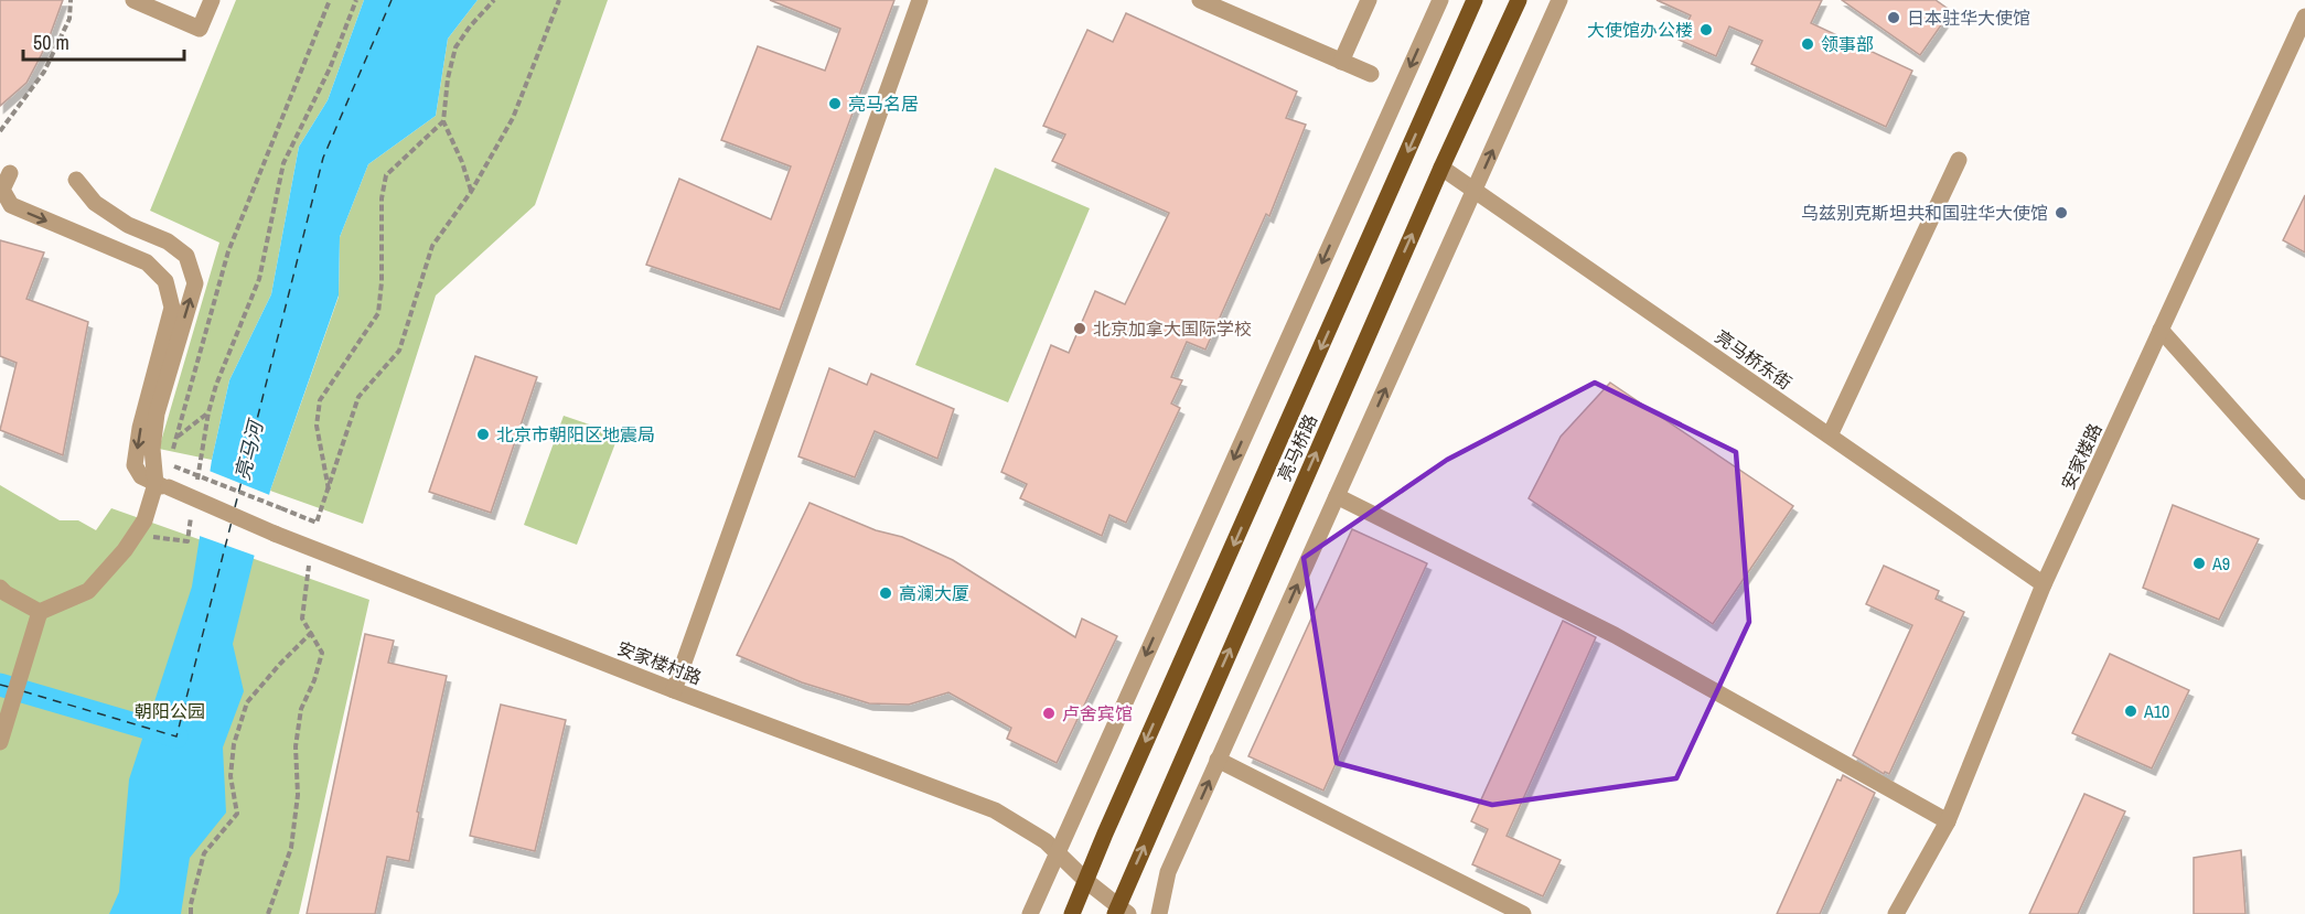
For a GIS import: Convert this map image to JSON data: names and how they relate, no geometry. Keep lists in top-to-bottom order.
{
  "streets": {
    "main road": ["亮马桥路"],
    "street": ["亮马桥东街", "安家楼路", "安家楼村路"]
  },
  "crossings": [
    ["亮马桥东街", "亮马桥路"],
    ["亮马桥东街", "安家楼路"],
    ["亮马桥路", "安家楼村路"]
  ],
  "water": ["亮马河"],
  "parks": ["朝阳公园"],
  "places": [
    "日本驻华大使馆",
    "大使馆办公楼",
    "领事部",
    "亮马名居",
    "乌兹别克斯坦共和国驻华大使馆",
    "北京加拿大国际学校",
    "北京市朝阳区地震局",
    "A9",
    "高澜大厦",
    "A10",
    "卢舍宾馆"
  ],
  "scale_bar": "50 m"
}
